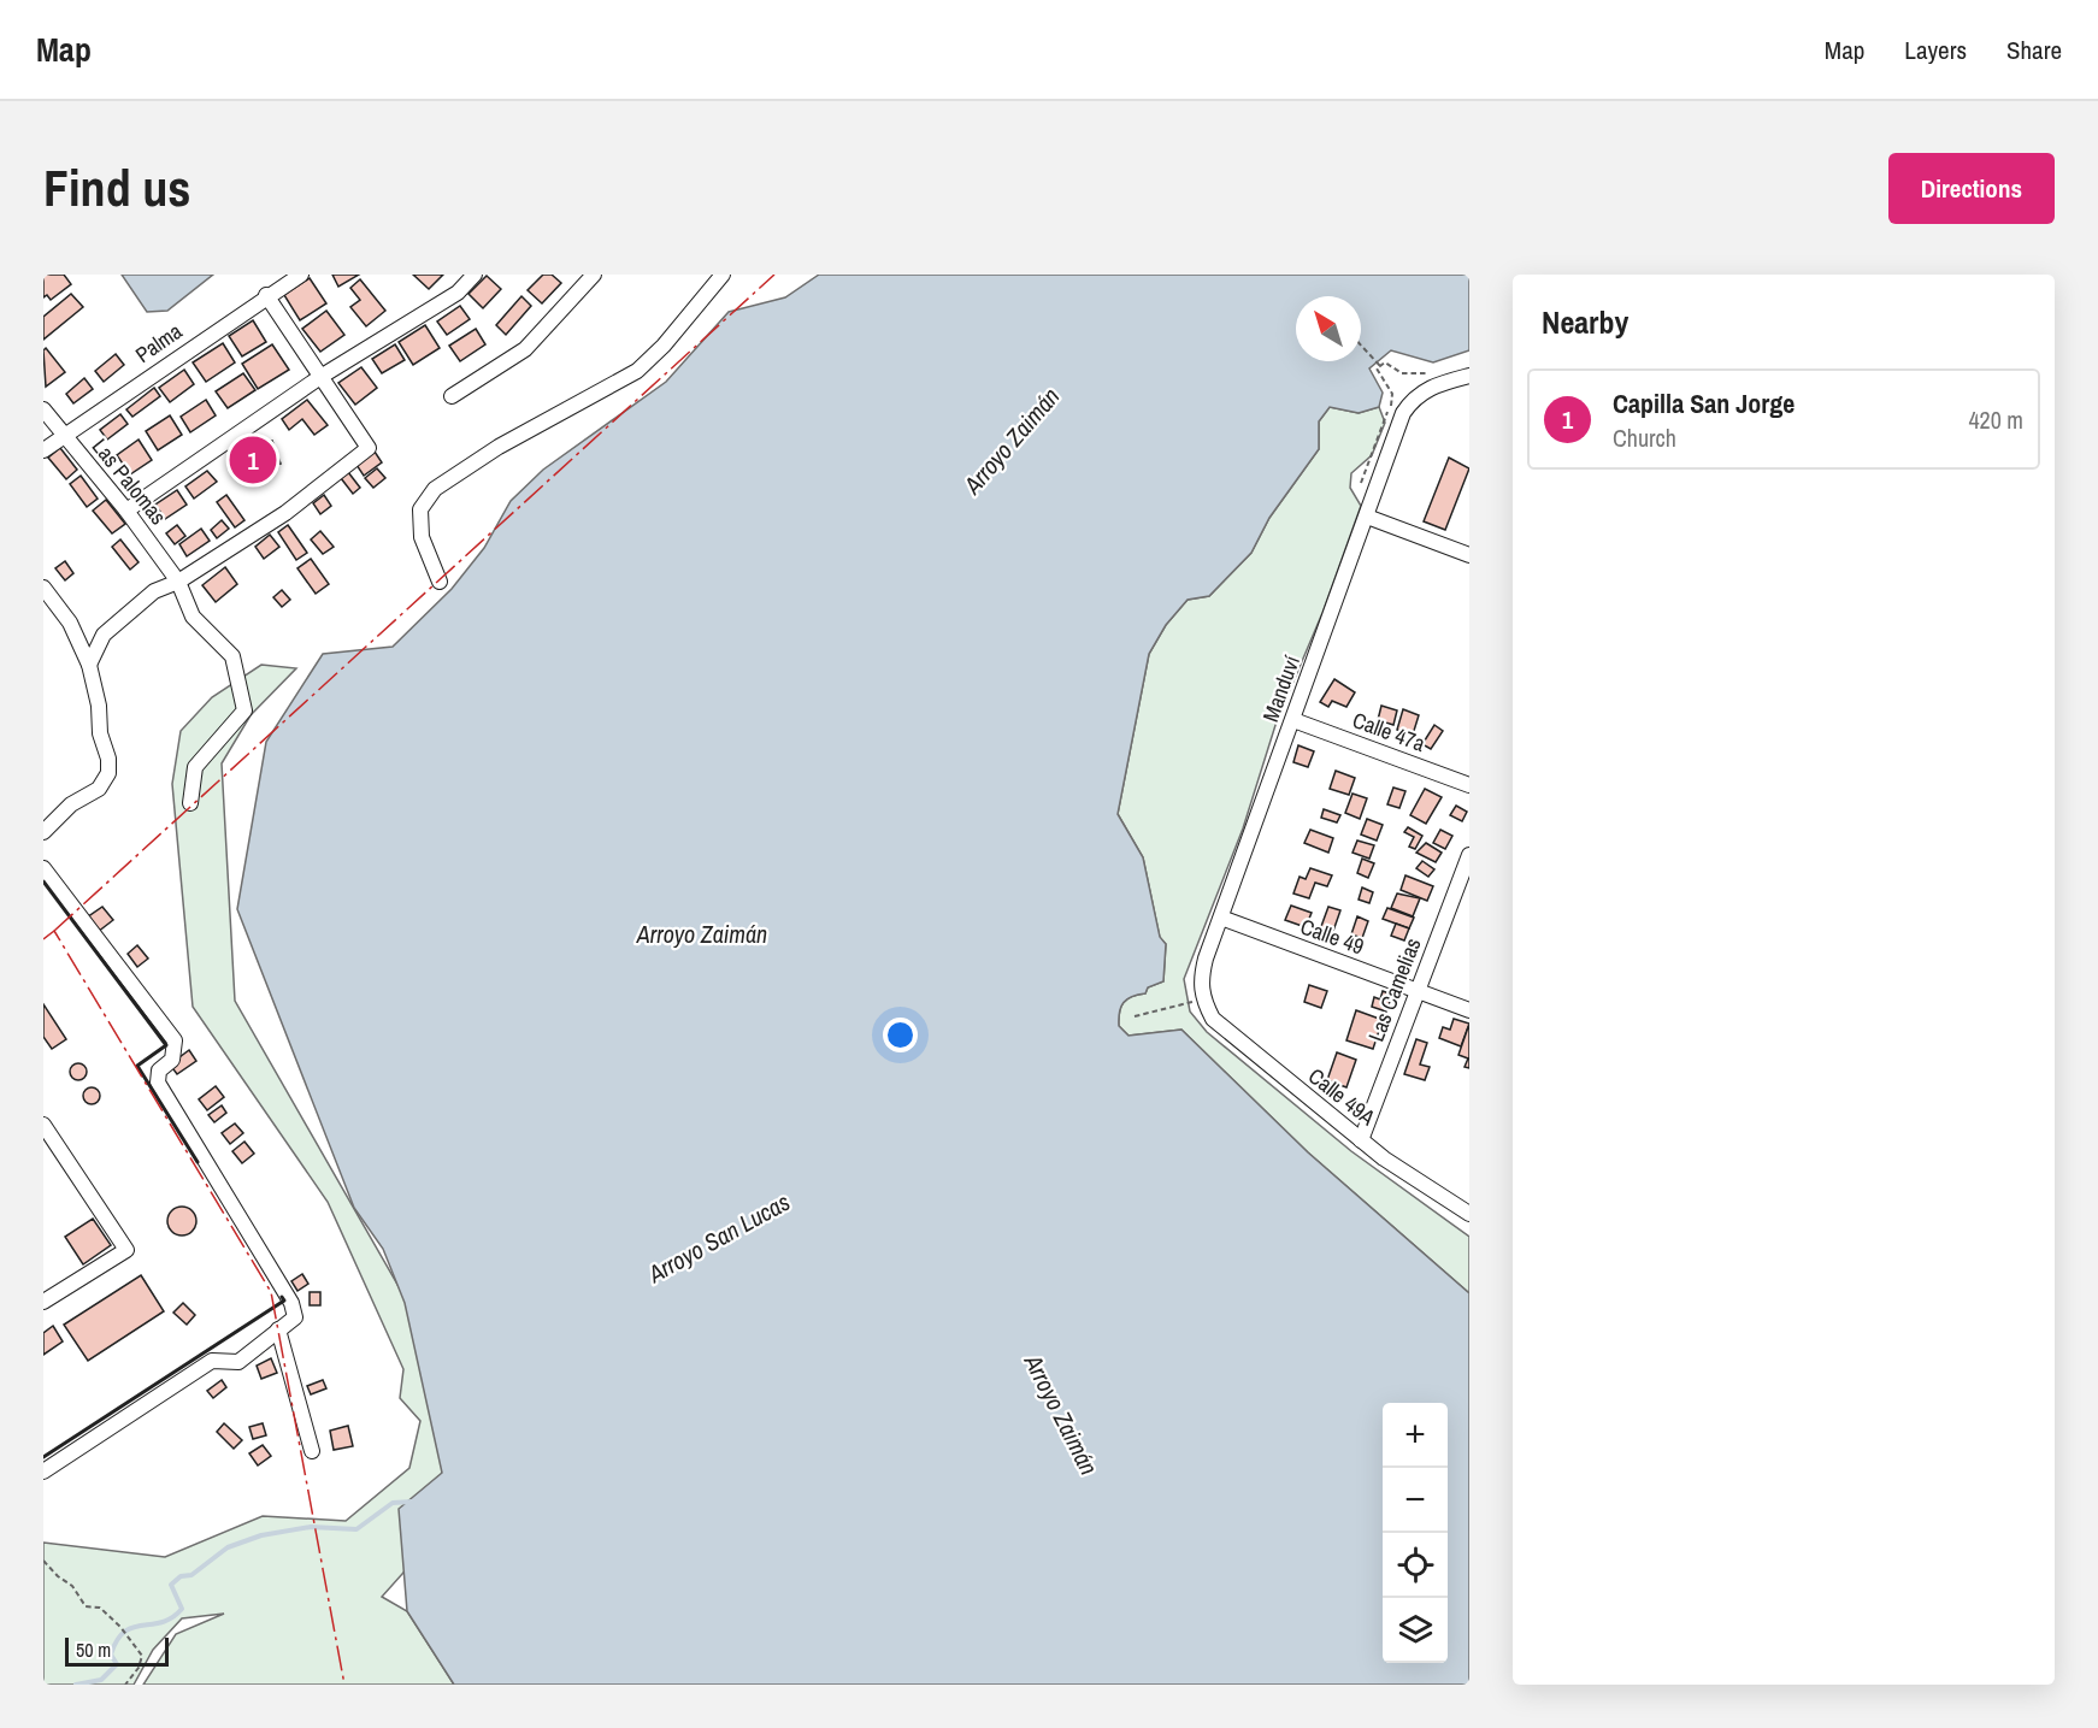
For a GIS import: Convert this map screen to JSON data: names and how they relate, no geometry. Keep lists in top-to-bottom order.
{
  "streets": {
    "street": [
      "Palma",
      "Las Palomas",
      "Manduví",
      "Calle 47a",
      "Calle 49",
      "Las Camelias",
      "Calle 49A"
    ]
  },
  "crossings": [
    ["Palma", "Las Palomas"],
    ["Manduví", "Calle 47a"],
    ["Manduví", "Calle 49"],
    ["Manduví", "Calle 49A"],
    ["Calle 49", "Las Camelias"],
    ["Las Camelias", "Calle 49A"]
  ],
  "water": ["Arroyo Zaimán", "Arroyo San Lucas"],
  "scale_bar": "50 m",
  "north": "top left",
  "page": {
    "header": "Map",
    "nav": ["Map", "Layers", "Share"],
    "buttons": "Directions",
    "title": "Find us",
    "heading": "Nearby",
    "list": [
      {
        "mark": "1",
        "name": "Capilla San Jorge",
        "note": "Church",
        "value": "420 m"
      }
    ],
    "pins": "1",
    "map_buttons": ["+", "−"],
    "scale": "50 m"
  }
}
